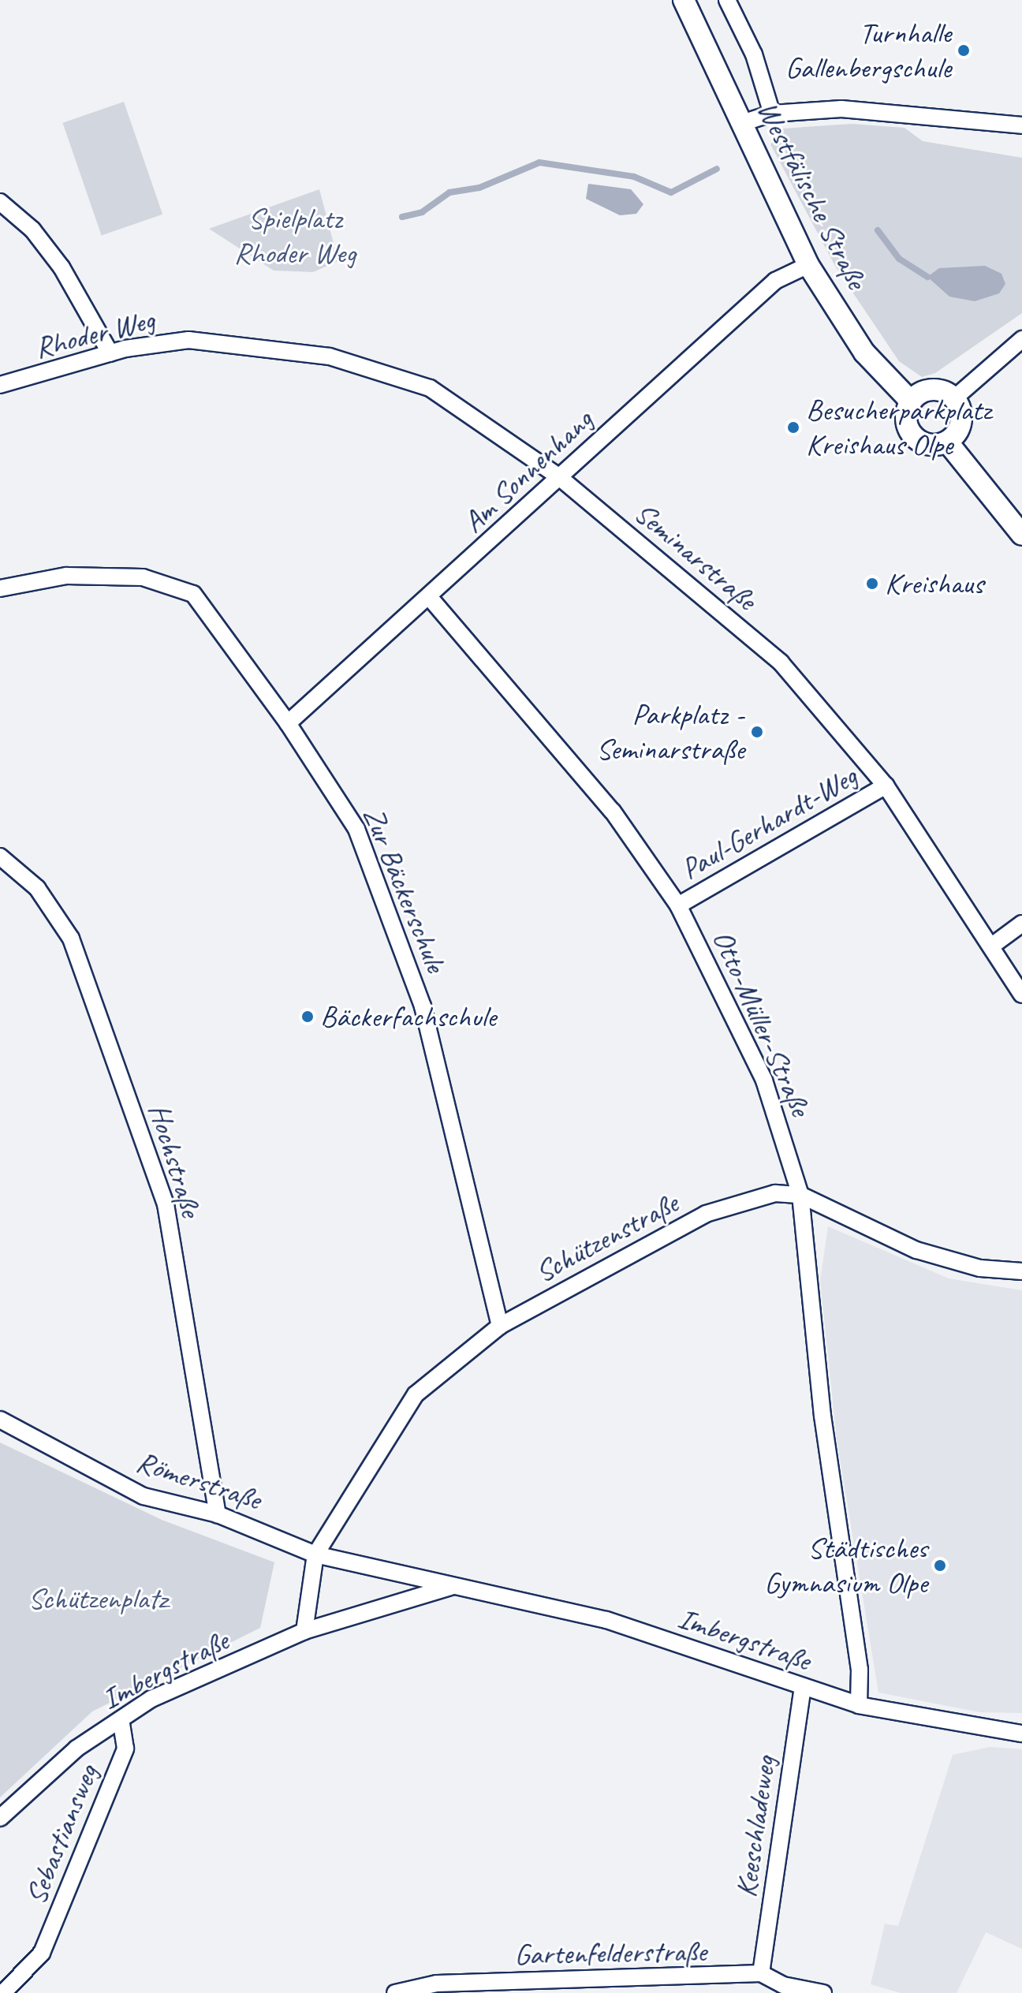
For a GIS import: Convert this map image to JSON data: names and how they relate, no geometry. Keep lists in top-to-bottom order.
{
  "streets": {
    "street": [
      "Westfälische Straße",
      "Rhoder Weg",
      "Am Sonnenhang",
      "Seminarstraße",
      "Paul-Gerhardt-Weg",
      "Zur Bäckerschule",
      "Otto-Müller-Straße",
      "Hochstraße",
      "Schützenstraße",
      "Römerstraße",
      "Imbergstraße",
      "Keeschladeweg",
      "Sebastiansweg",
      "Gartenfelderstraße"
    ]
  },
  "crossings": [
    ["Westfälische Straße", "Am Sonnenhang"],
    ["Rhoder Weg", "Seminarstraße"],
    ["Am Sonnenhang", "Seminarstraße"],
    ["Am Sonnenhang", "Zur Bäckerschule"],
    ["Am Sonnenhang", "Otto-Müller-Straße"],
    ["Seminarstraße", "Paul-Gerhardt-Weg"],
    ["Paul-Gerhardt-Weg", "Otto-Müller-Straße"],
    ["Zur Bäckerschule", "Schützenstraße"],
    ["Otto-Müller-Straße", "Schützenstraße"],
    ["Otto-Müller-Straße", "Imbergstraße"],
    ["Hochstraße", "Römerstraße"],
    ["Schützenstraße", "Römerstraße"],
    ["Schützenstraße", "Imbergstraße"],
    ["Römerstraße", "Imbergstraße"],
    ["Imbergstraße", "Keeschladeweg"],
    ["Imbergstraße", "Sebastiansweg"],
    ["Keeschladeweg", "Gartenfelderstraße"]
  ],
  "parks": ["Spielplatz Rhoder Weg", "Schützenplatz"],
  "places": [
    "Turnhalle Gallenbergschule",
    "Besucherparkplatz Kreishaus Olpe",
    "Kreishaus",
    "Parkplatz - Seminarstraße",
    "Bäckerfachschule",
    "Städtisches Gymnasium Olpe"
  ]
}
